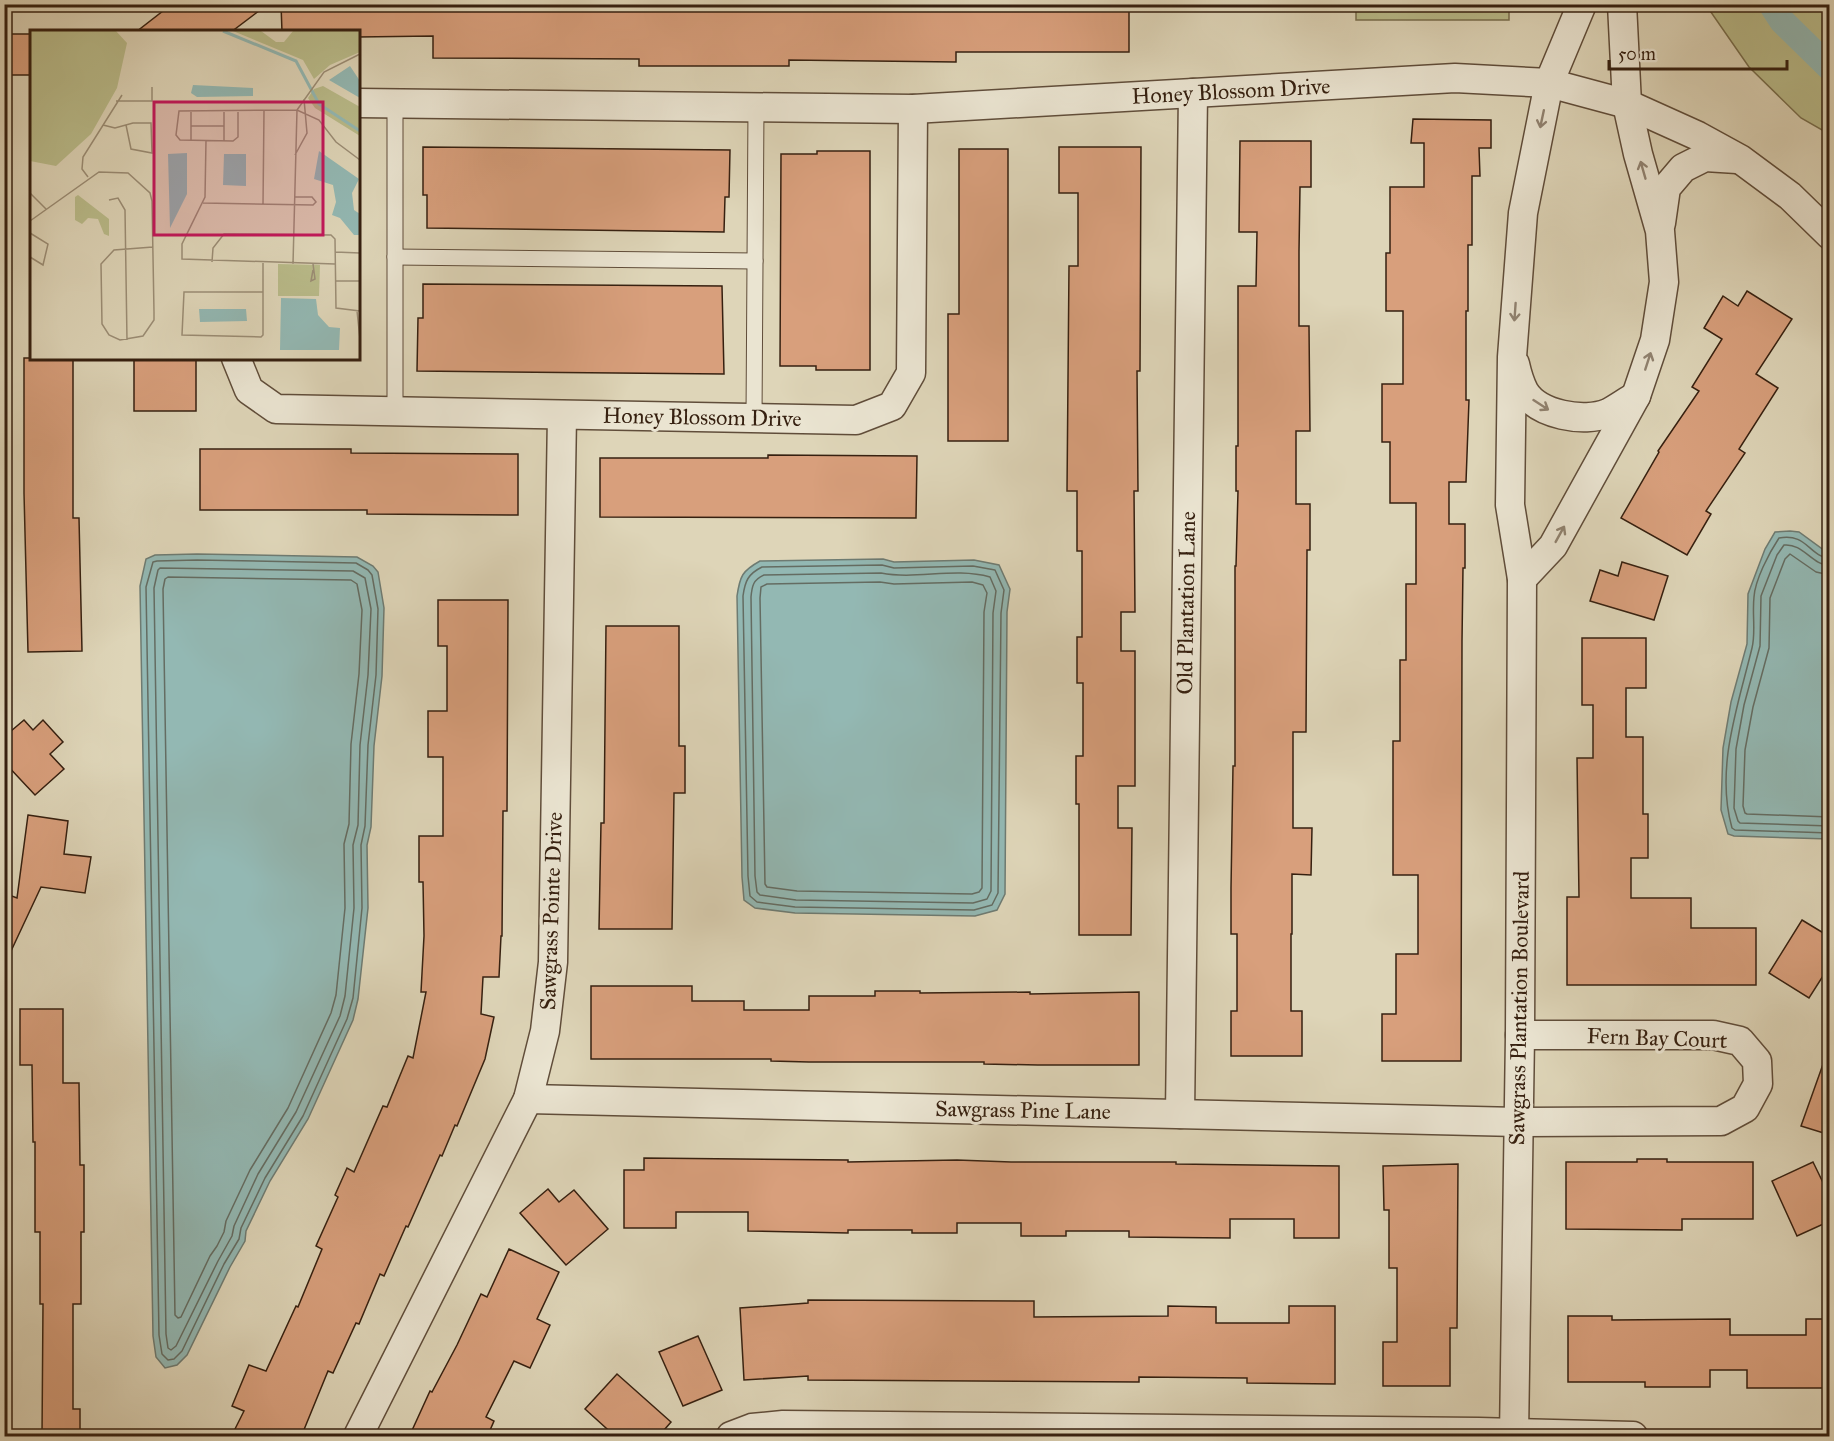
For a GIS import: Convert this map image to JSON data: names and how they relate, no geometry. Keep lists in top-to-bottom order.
{
  "streets": {
    "street": [
      "Honey Blossom Drive",
      "Old Plantation Lane",
      "Sawgrass Pointe Drive",
      "Sawgrass Plantation Boulevard",
      "Fern Bay Court",
      "Sawgrass Pine Lane"
    ]
  },
  "crossings": [
    ["Honey Blossom Drive", "Old Plantation Lane"],
    ["Honey Blossom Drive", "Sawgrass Pointe Drive"],
    ["Honey Blossom Drive", "Sawgrass Plantation Boulevard"],
    ["Old Plantation Lane", "Sawgrass Pine Lane"],
    ["Sawgrass Pointe Drive", "Sawgrass Pine Lane"],
    ["Sawgrass Plantation Boulevard", "Fern Bay Court"],
    ["Sawgrass Plantation Boulevard", "Sawgrass Pine Lane"],
    ["Fern Bay Court", "Sawgrass Pine Lane"]
  ],
  "scale_bar": "50 m"
}
